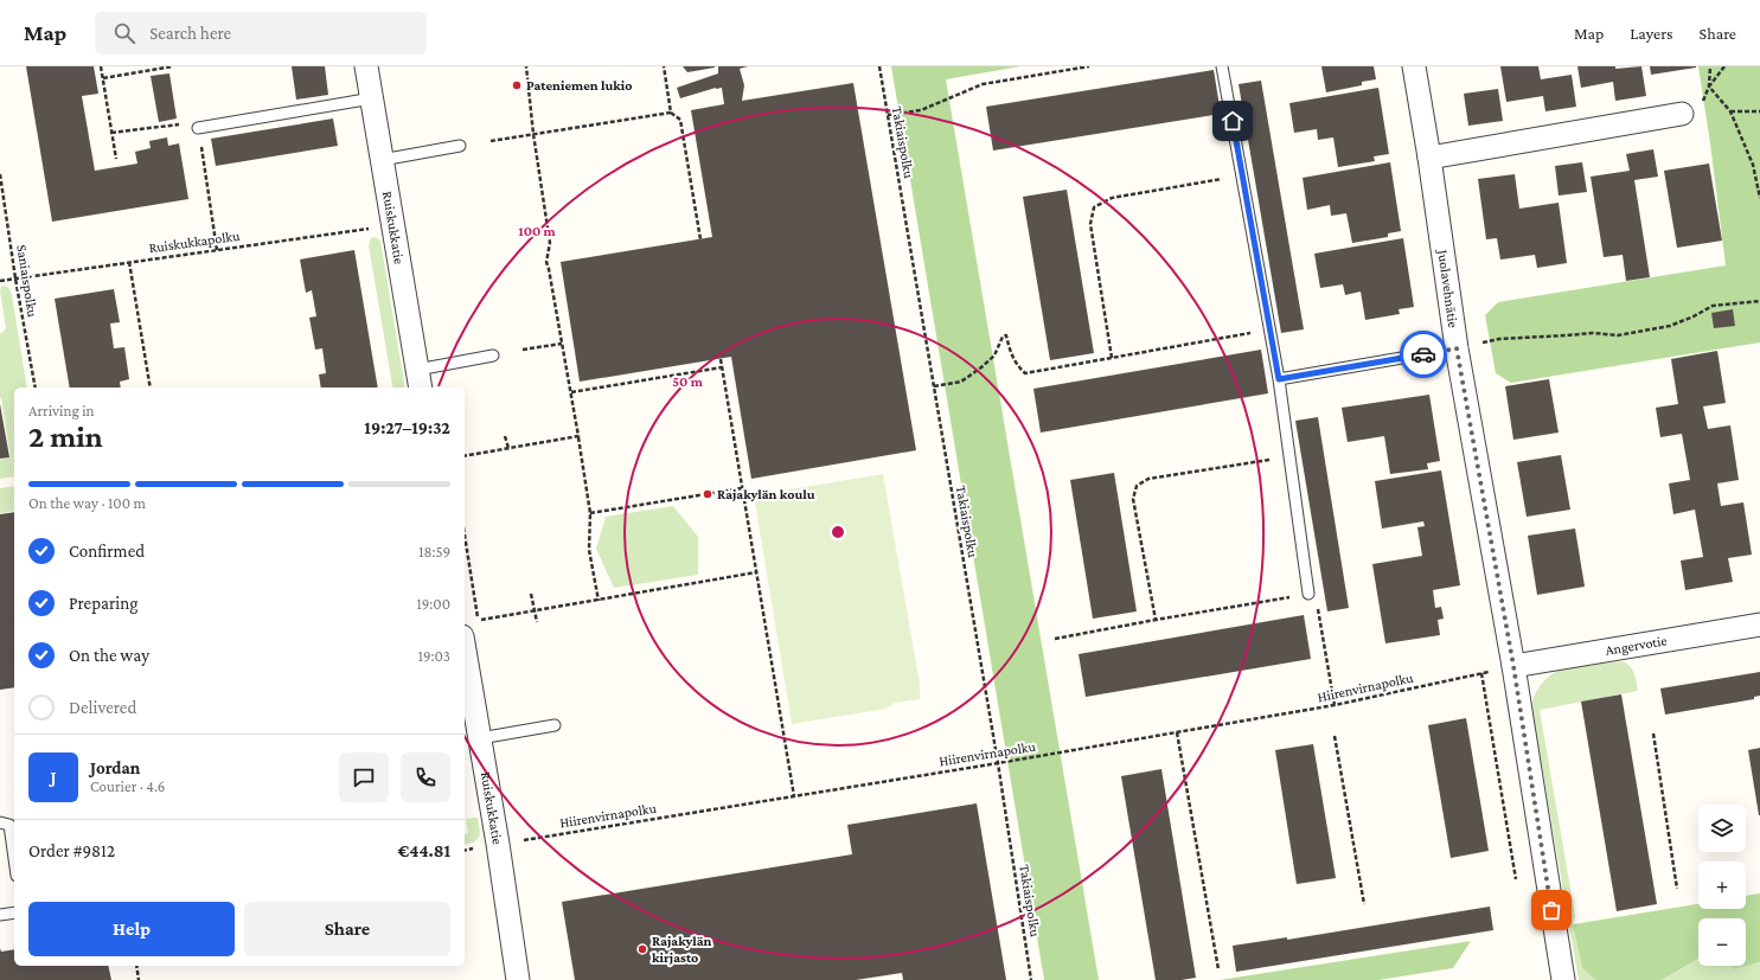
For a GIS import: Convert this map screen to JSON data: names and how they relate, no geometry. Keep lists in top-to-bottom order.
{
  "streets": {
    "street": ["Ruiskukkatie", "Juolavehnätie", "Angervotie"],
    "path": [
      "Takiaispolku",
      "Ruiskukkapolku",
      "Saniaispolku",
      "Hiirenvirnapolku"
    ]
  },
  "crossings": [
    ["Takiaispolku", "Hiirenvirnapolku"],
    ["Ruiskukkatie", "Ruiskukkapolku"],
    ["Ruiskukkatie", "Hiirenvirnapolku"],
    ["Ruiskukkapolku", "Saniaispolku"],
    ["Juolavehnätie", "Angervotie"],
    ["Juolavehnätie", "Hiirenvirnapolku"],
    ["Angervotie", "Hiirenvirnapolku"]
  ],
  "places": ["Pateniemen lukio", "Rajakylän koulu", "Rajakylän kirjasto"],
  "page": {
    "header": "Map",
    "search": "Search here",
    "nav": ["Map", "Layers", "Share"],
    "heading": ["2 min", "Arriving in", "19:27–19:32"],
    "panel": [
      "Jordan",
      "Courier · 4.6",
      "Order #9812",
      "€44.81"
    ],
    "bar": "On the way · 100 m",
    "list": [
      ["Confirmed", "18:59"],
      ["Preparing", "19:00"],
      ["On the way", "19:03"],
      "Delivered"
    ],
    "round": "J",
    "map_buttons": ["+", "−"],
    "buttons": ["Help", "Share"]
  },
  "rings": ["100 m", "50 m"]
}
